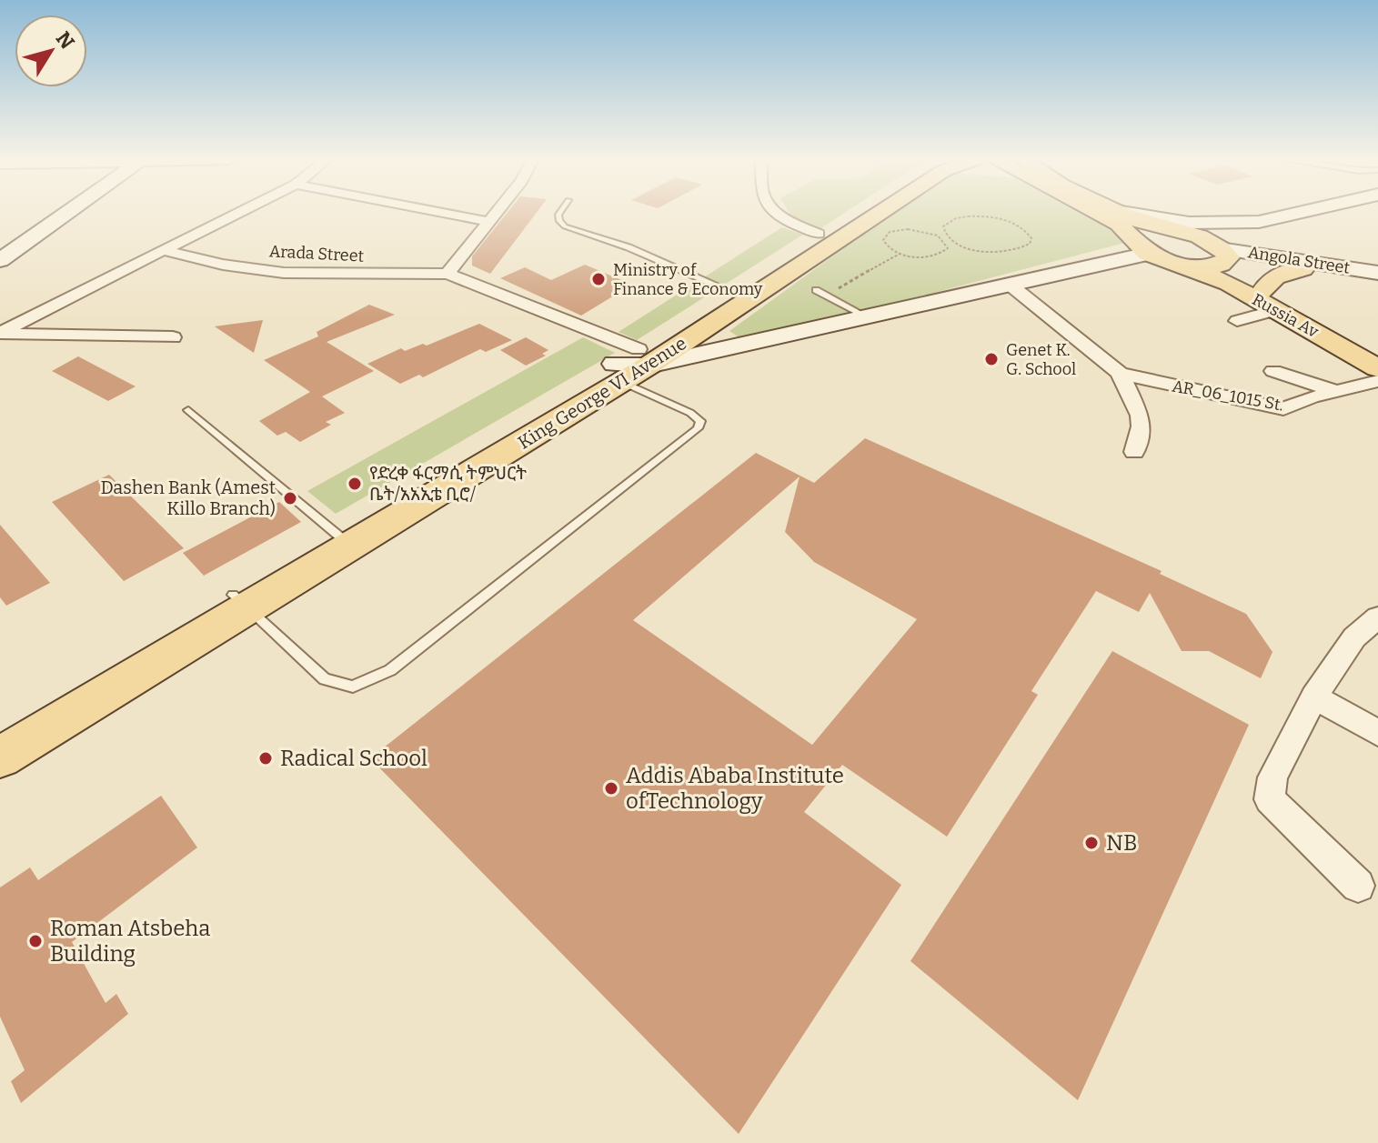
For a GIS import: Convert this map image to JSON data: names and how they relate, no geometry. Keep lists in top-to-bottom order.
{
  "streets": {
    "main road": ["Angola Street", "Russia Av", "King George VI Avenue"],
    "street": ["Arada Street", "AR_06_1015 St."]
  },
  "crossings": [
    ["Arada Street", "King George VI Avenue"],
    ["Angola Street", "Russia Av"]
  ],
  "places": [
    "Ministry of Finance & Economy",
    "Genet K. G. School",
    "የድረቀ ፋርማሲ ትምህርት ቤት/አአኢቴ ቢሮ/",
    "Dashen Bank (Amest Killo Branch)",
    "Radical School",
    "Addis Ababa Institute ofTechnology",
    "NB",
    "Roman Atsbeha Building"
  ],
  "north": "top right"
}
